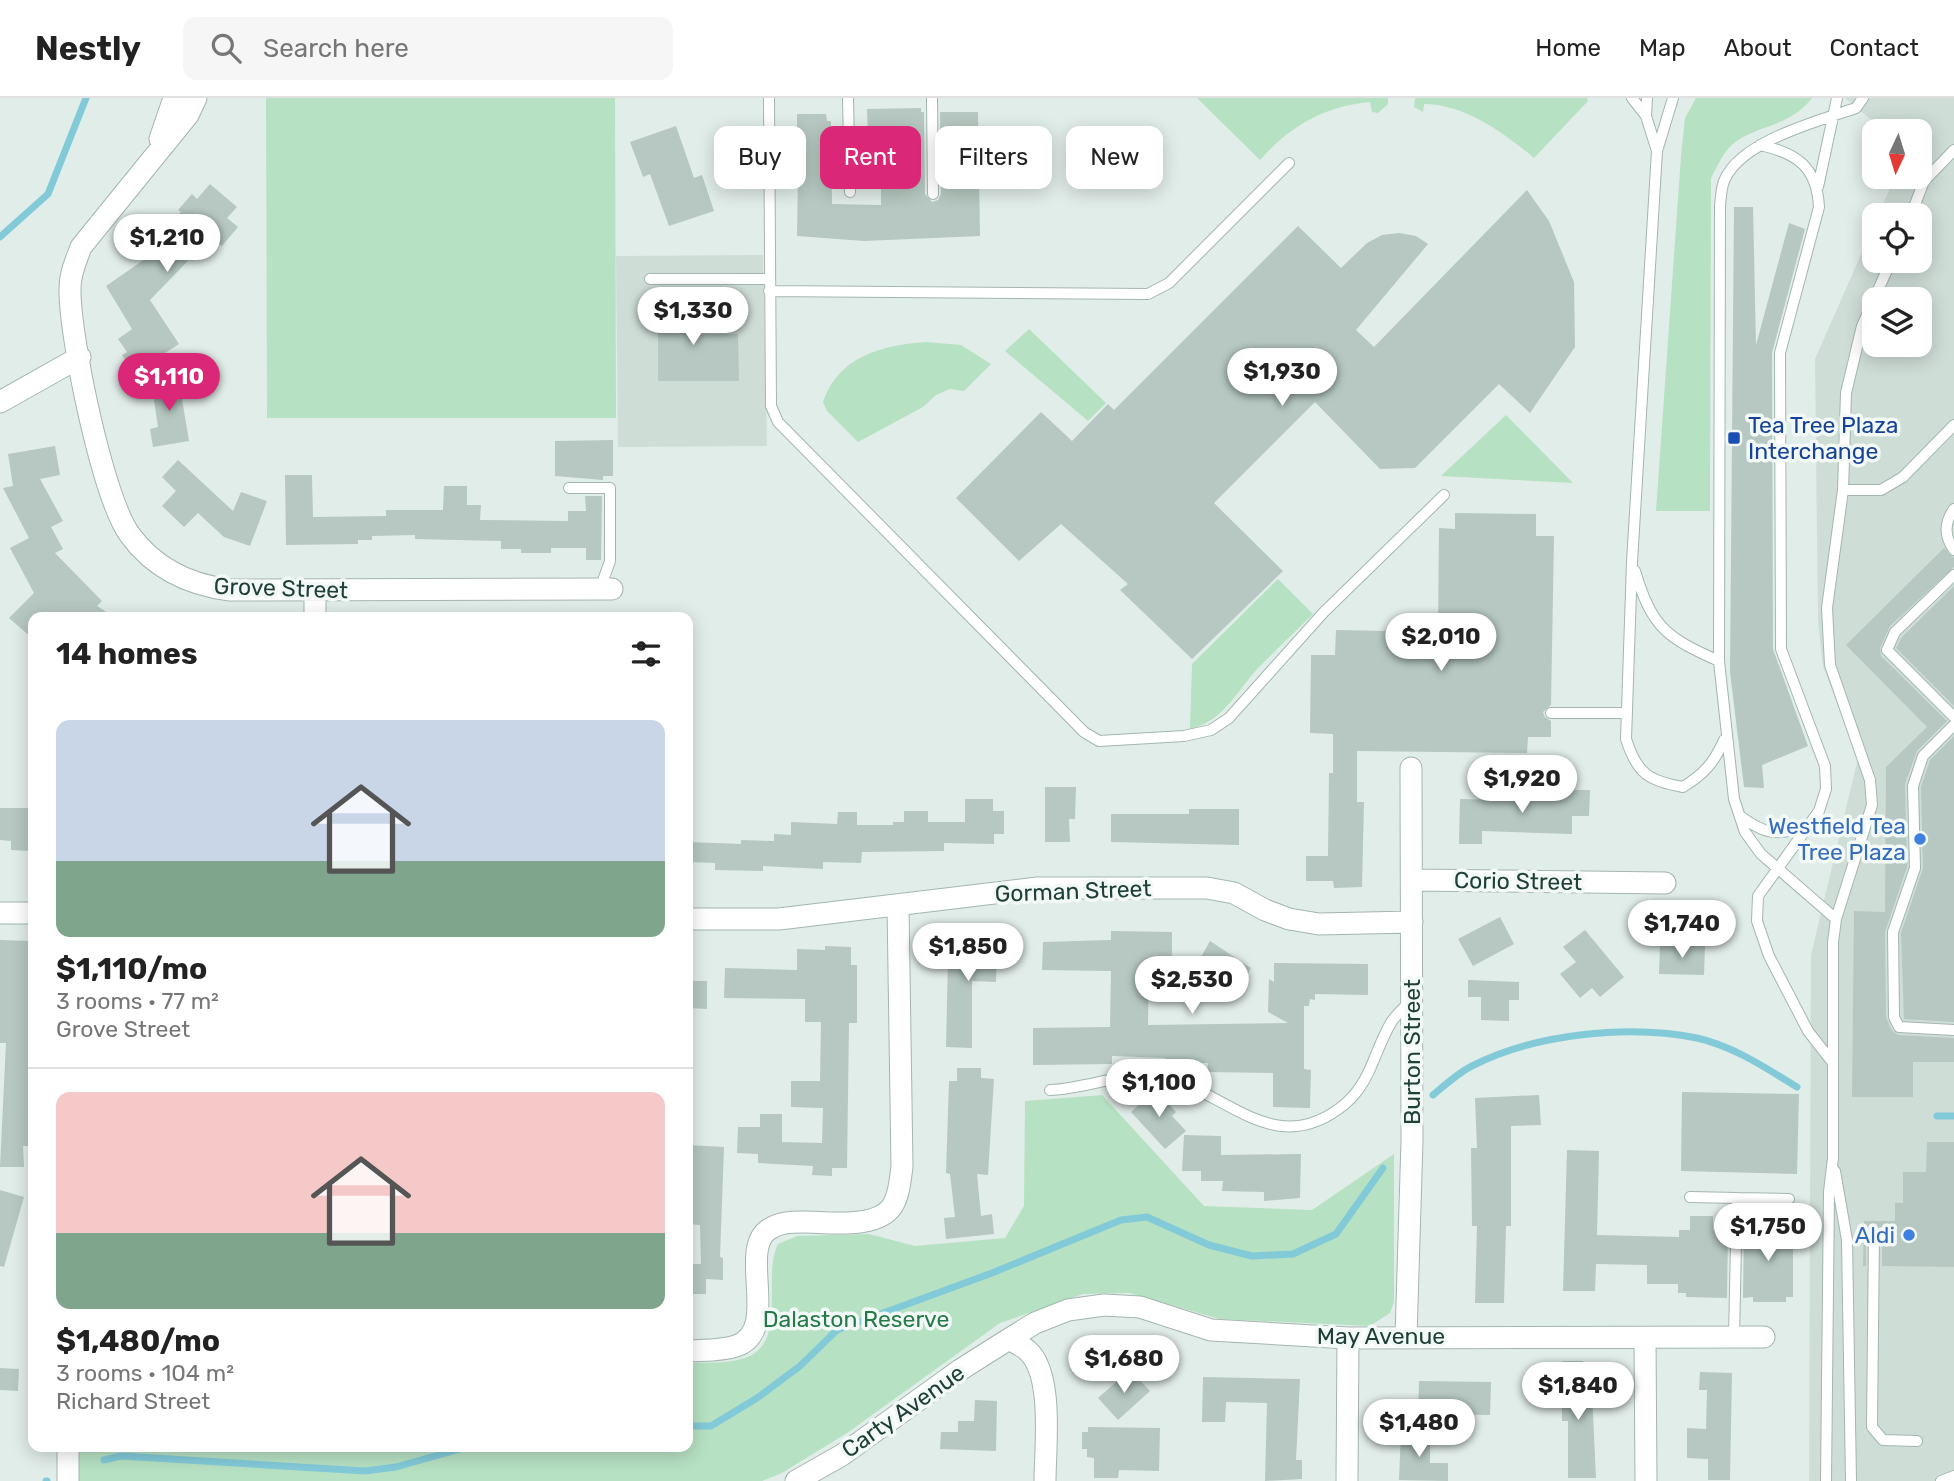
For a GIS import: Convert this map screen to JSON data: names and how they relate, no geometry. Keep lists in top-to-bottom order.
{
  "streets": {
    "street": [
      "Grove Street",
      "Corio Street",
      "Gorman Street",
      "Burton Street",
      "May Avenue",
      "Carty Avenue"
    ]
  },
  "crossings": [
    ["Corio Street", "Burton Street"],
    ["Gorman Street", "Burton Street"],
    ["Burton Street", "May Avenue"],
    ["May Avenue", "Carty Avenue"]
  ],
  "parks": ["Dalaston Reserve"],
  "places": {
    "transit": ["Tea Tree Plaza Interchange"],
    "other": ["Westfield Tea Tree Plaza", "Aldi"]
  },
  "north": "bottom",
  "page": {
    "header": "Nestly",
    "search": "Search here",
    "nav": [
      "Home",
      "Map",
      "About",
      "Contact"
    ],
    "chip": [
      "Buy",
      "Rent",
      "Filters",
      "New"
    ],
    "price": [
      "$1,210",
      "$1,330",
      "$1,930",
      "$1,110",
      "$2,010",
      "$1,920",
      "$1,740",
      "$1,850",
      "$2,530",
      "$1,100",
      "$1,750",
      "$1,680",
      "$1,840",
      "$1,480"
    ],
    "heading": "14 homes",
    "list": [
      {
        "name": "$1,110/mo",
        "note": "3 rooms · 77 m² · Grove Street"
      },
      {
        "name": "$1,480/mo",
        "note": "3 rooms · 104 m² · Richard Street"
      }
    ]
  }
}
